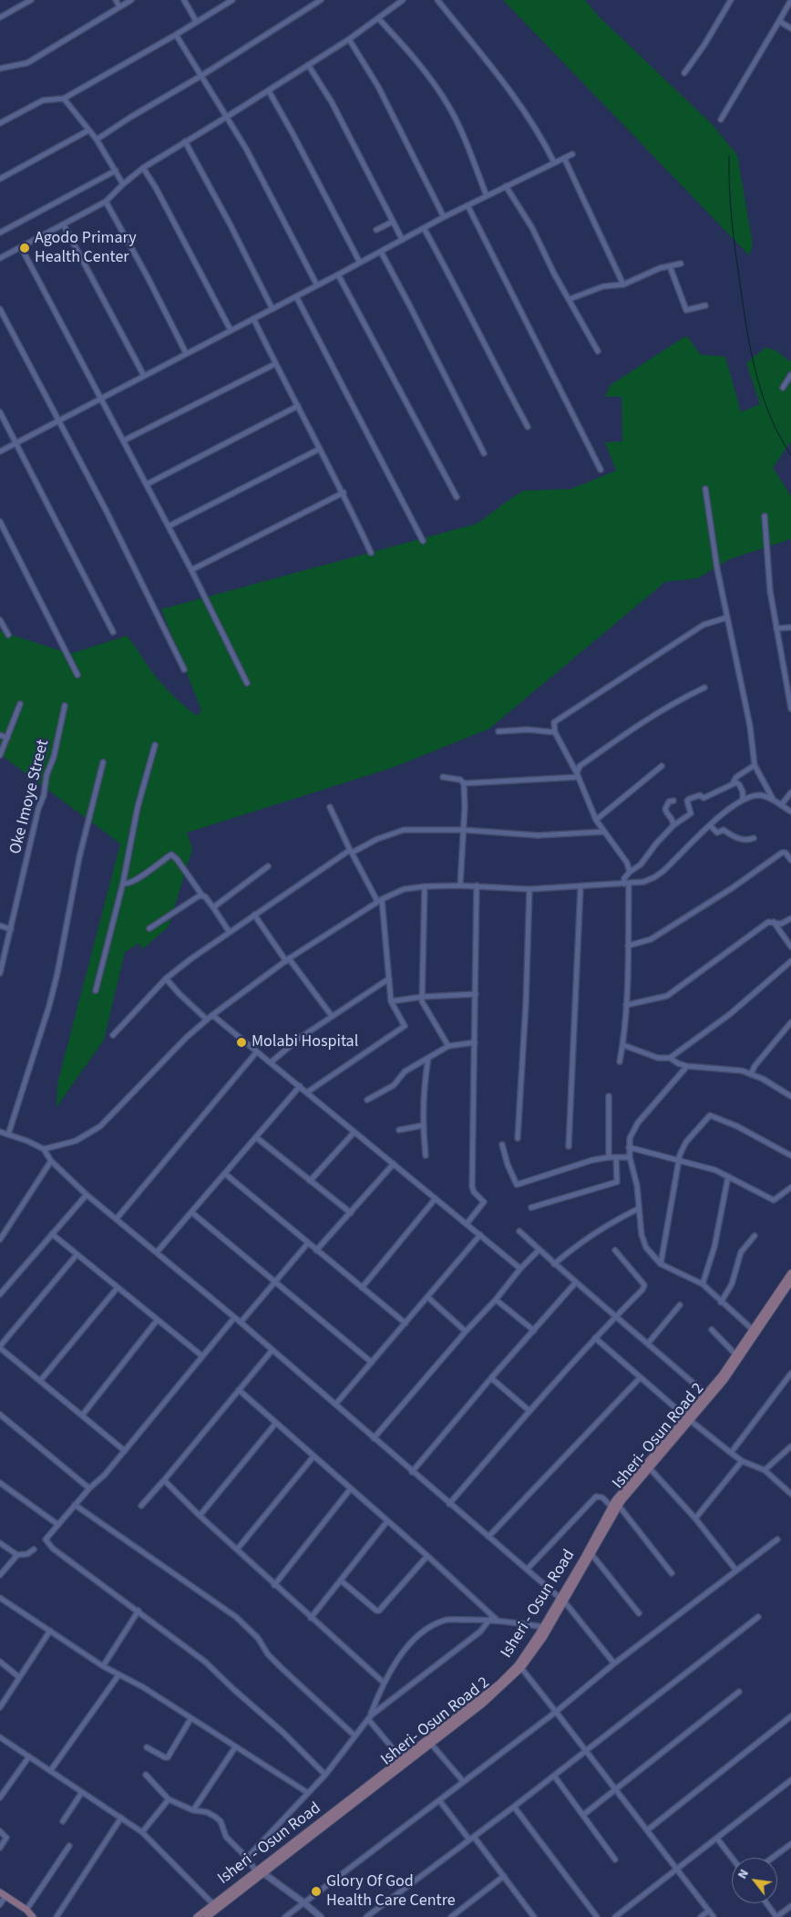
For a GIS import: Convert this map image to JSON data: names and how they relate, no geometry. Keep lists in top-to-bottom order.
{
  "streets": {
    "main road": ["Isheri- Osun Road 2", "Isheri - Osun Road"],
    "street": ["Oke Imoye Street"]
  },
  "crossings": [
    ["Isheri- Osun Road 2", "Isheri - Osun Road"]
  ],
  "places": ["Agodo Primary Health Center", "Molabi Hospital", "Glory Of God Health Care Centre"],
  "north": "top left"
}
